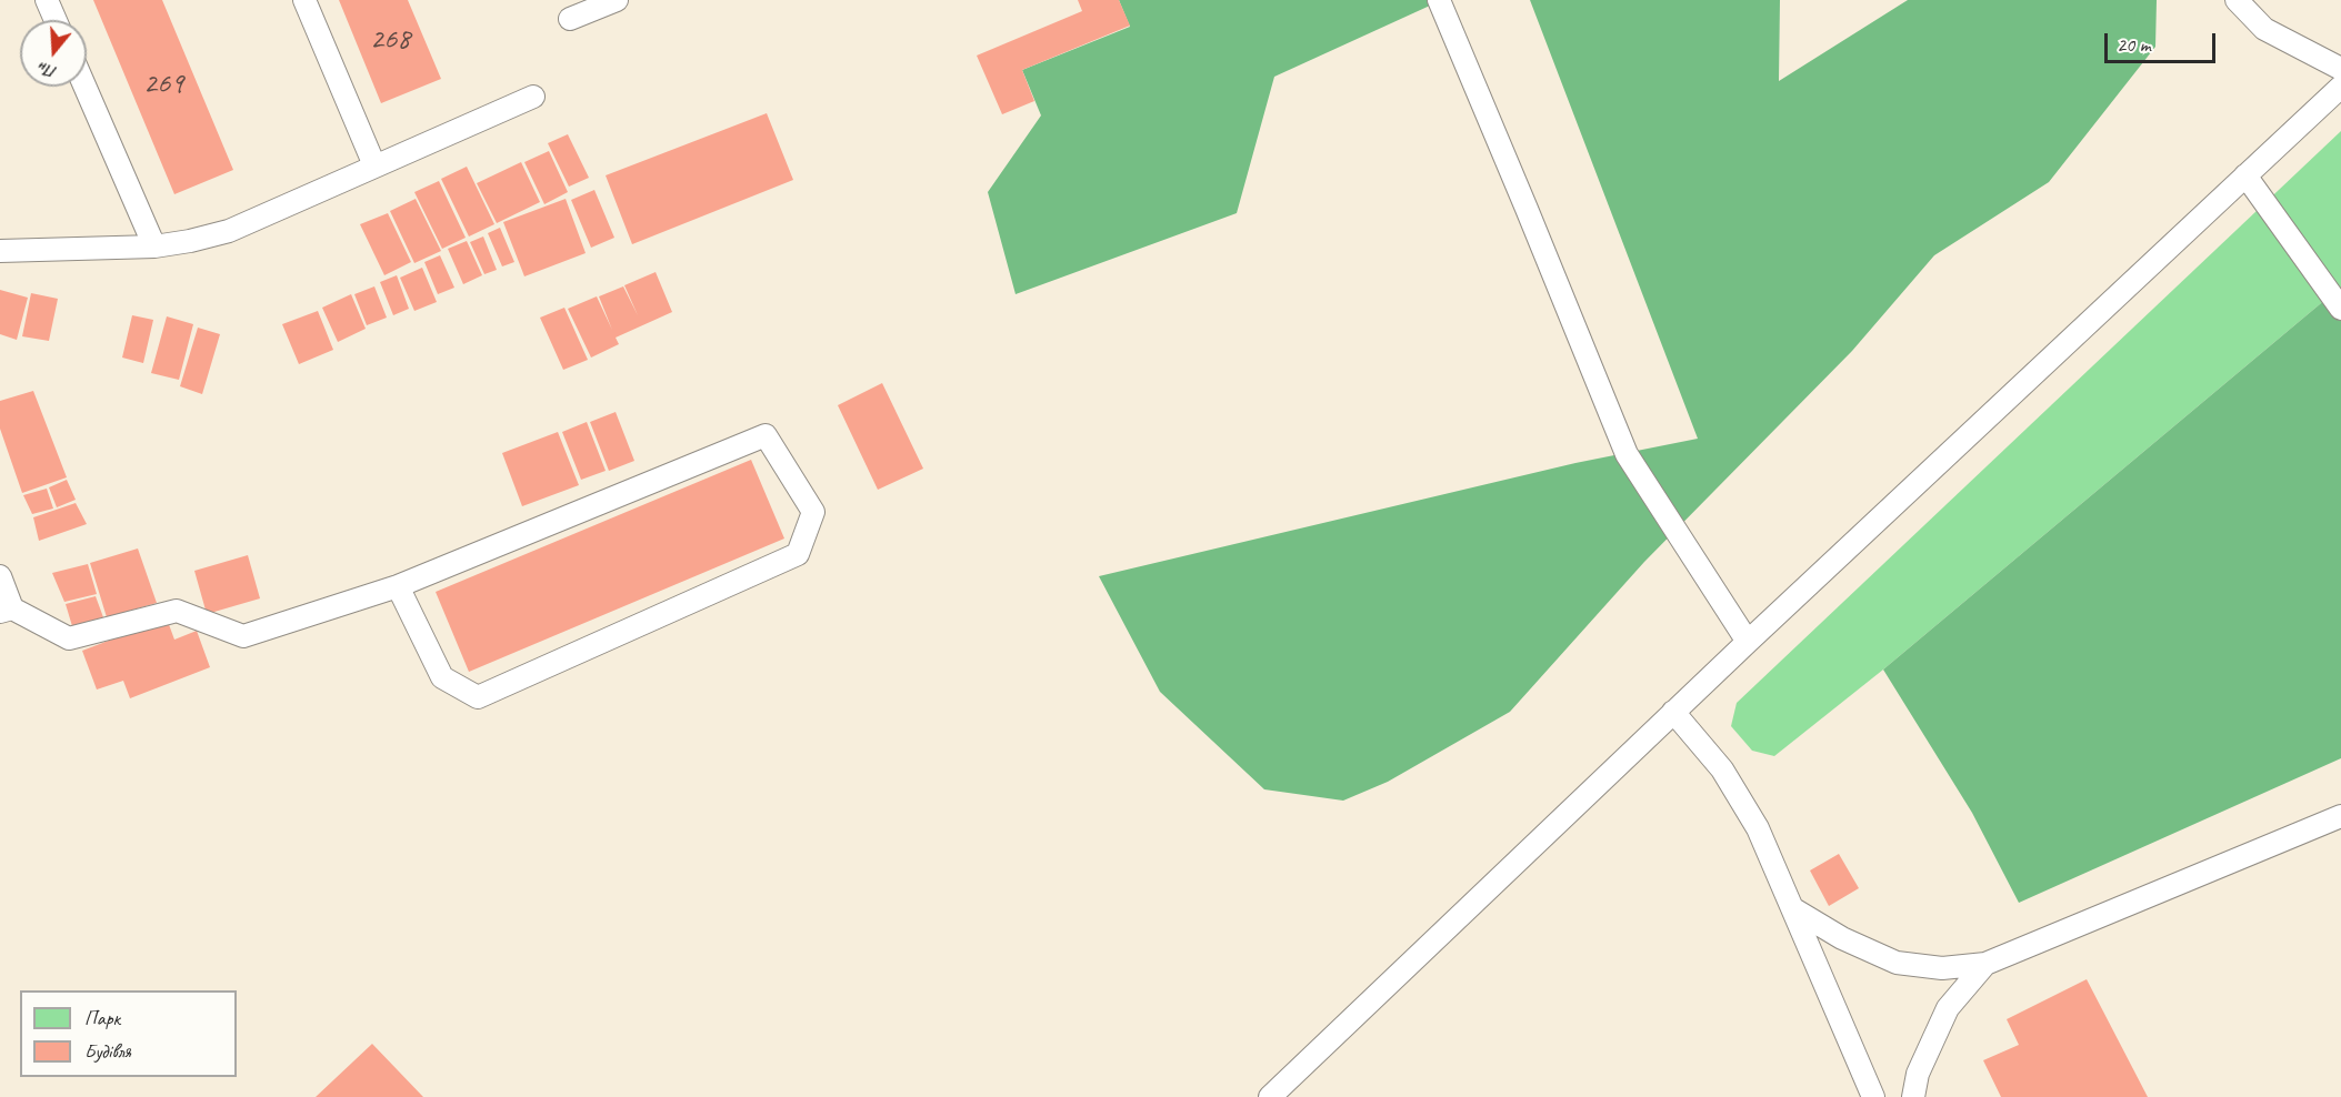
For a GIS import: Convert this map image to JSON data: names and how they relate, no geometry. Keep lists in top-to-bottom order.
{
  "house_numbers": ["268", "269"],
  "legend": ["Парк", "Будівля"],
  "scale_bar": "20 m",
  "north": "bottom"
}
